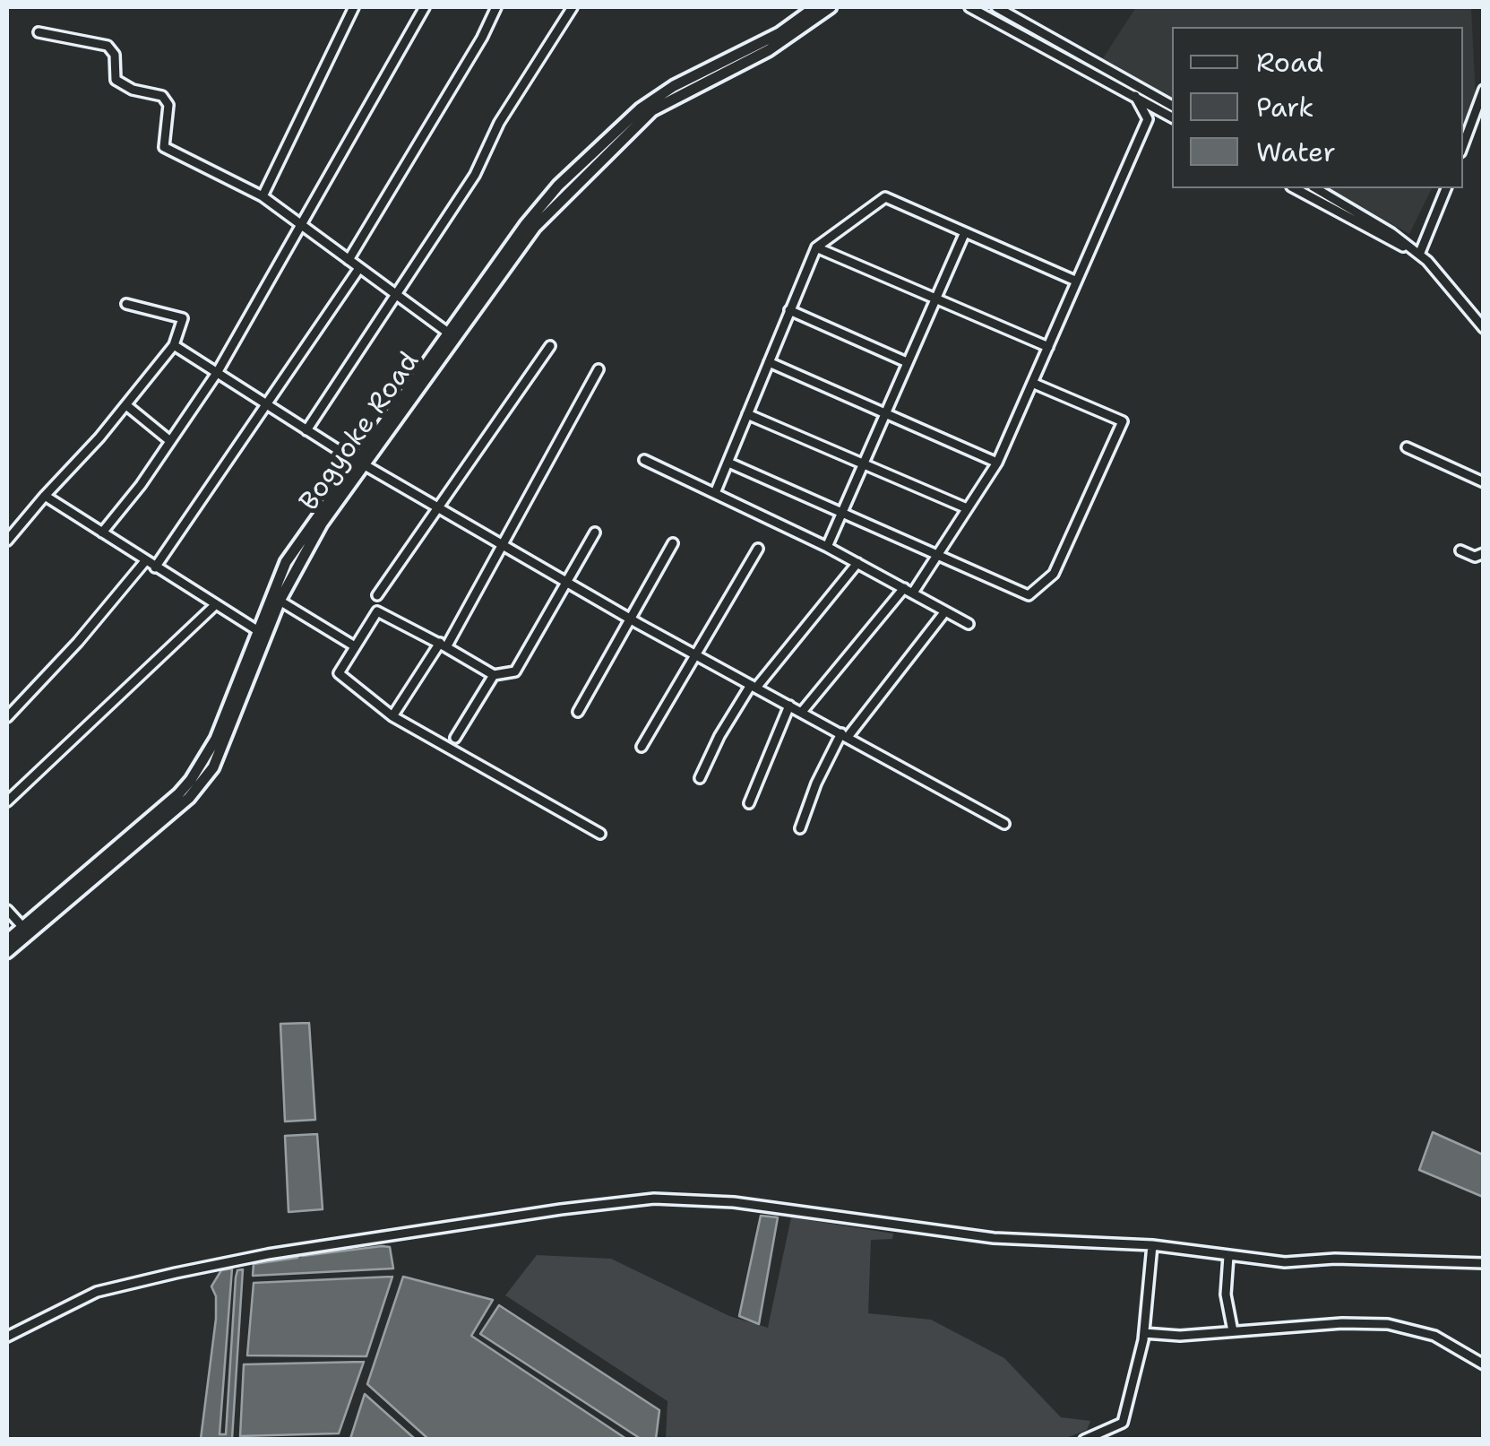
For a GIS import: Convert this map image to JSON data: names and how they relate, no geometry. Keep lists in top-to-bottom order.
{
  "streets": {
    "main road": ["Bogyoke Road"]
  },
  "legend": ["Road", "Park", "Water"]
}
